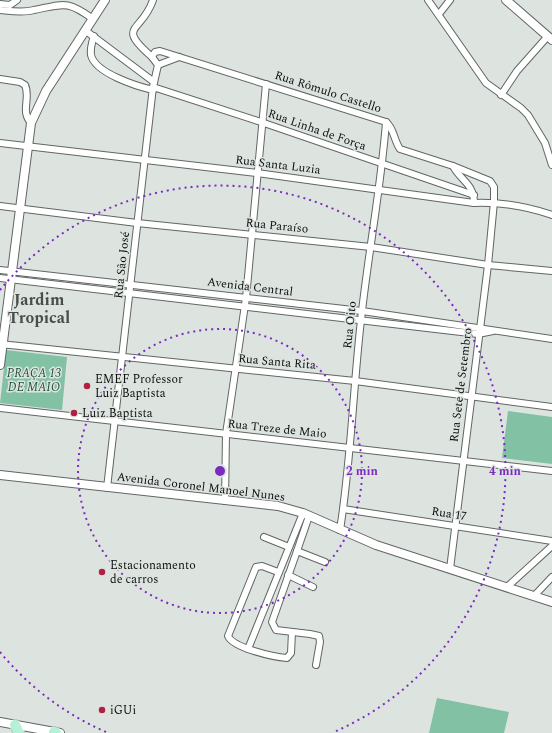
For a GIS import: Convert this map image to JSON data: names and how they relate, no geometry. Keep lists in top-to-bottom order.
{
  "streets": {
    "street": [
      "Rua Rômulo Castello",
      "Rua Linha de Força",
      "Rua Santa Luzia",
      "Rua Paraíso",
      "Rua São José",
      "Avenida Central",
      "Rua Oito",
      "Rua Santa Rita",
      "Rua Sete de Setembro",
      "Rua Treze de Maio",
      "Avenida Coronel Manoel Nunes",
      "Rua 17"
    ]
  },
  "crossings": [
    ["Rua Rômulo Castello", "Rua Santa Luzia"],
    ["Rua Rômulo Castello", "Rua Oito"],
    ["Rua Rômulo Castello", "Rua Sete de Setembro"],
    ["Rua Linha de Força", "Rua São José"],
    ["Rua Linha de Força", "Rua Oito"],
    ["Rua Santa Luzia", "Rua São José"],
    ["Rua Santa Luzia", "Rua Oito"],
    ["Rua Santa Luzia", "Rua Sete de Setembro"],
    ["Rua Paraíso", "Rua São José"],
    ["Rua Paraíso", "Rua Oito"],
    ["Rua Paraíso", "Rua Sete de Setembro"],
    ["Rua São José", "Avenida Central"],
    ["Rua São José", "Rua Santa Rita"],
    ["Rua São José", "Rua Treze de Maio"],
    ["Rua São José", "Avenida Coronel Manoel Nunes"],
    ["Avenida Central", "Rua Oito"],
    ["Avenida Central", "Rua Sete de Setembro"],
    ["Rua Oito", "Rua Santa Rita"],
    ["Rua Oito", "Rua Treze de Maio"],
    ["Rua Oito", "Avenida Coronel Manoel Nunes"],
    ["Rua Oito", "Rua 17"],
    ["Rua Santa Rita", "Rua Sete de Setembro"],
    ["Rua Sete de Setembro", "Rua Treze de Maio"],
    ["Rua Sete de Setembro", "Avenida Coronel Manoel Nunes"],
    ["Rua Sete de Setembro", "Rua 17"]
  ],
  "districts": ["Jardim Tropical"],
  "parks": ["PRAÇA 13 DE MAIO"],
  "places": [
    "EMEF Professor Luiz Baptista",
    "Luiz Baptista",
    "Estacionamento de carros",
    "iGUi"
  ],
  "rings": ["2 min", "4 min"]
}
